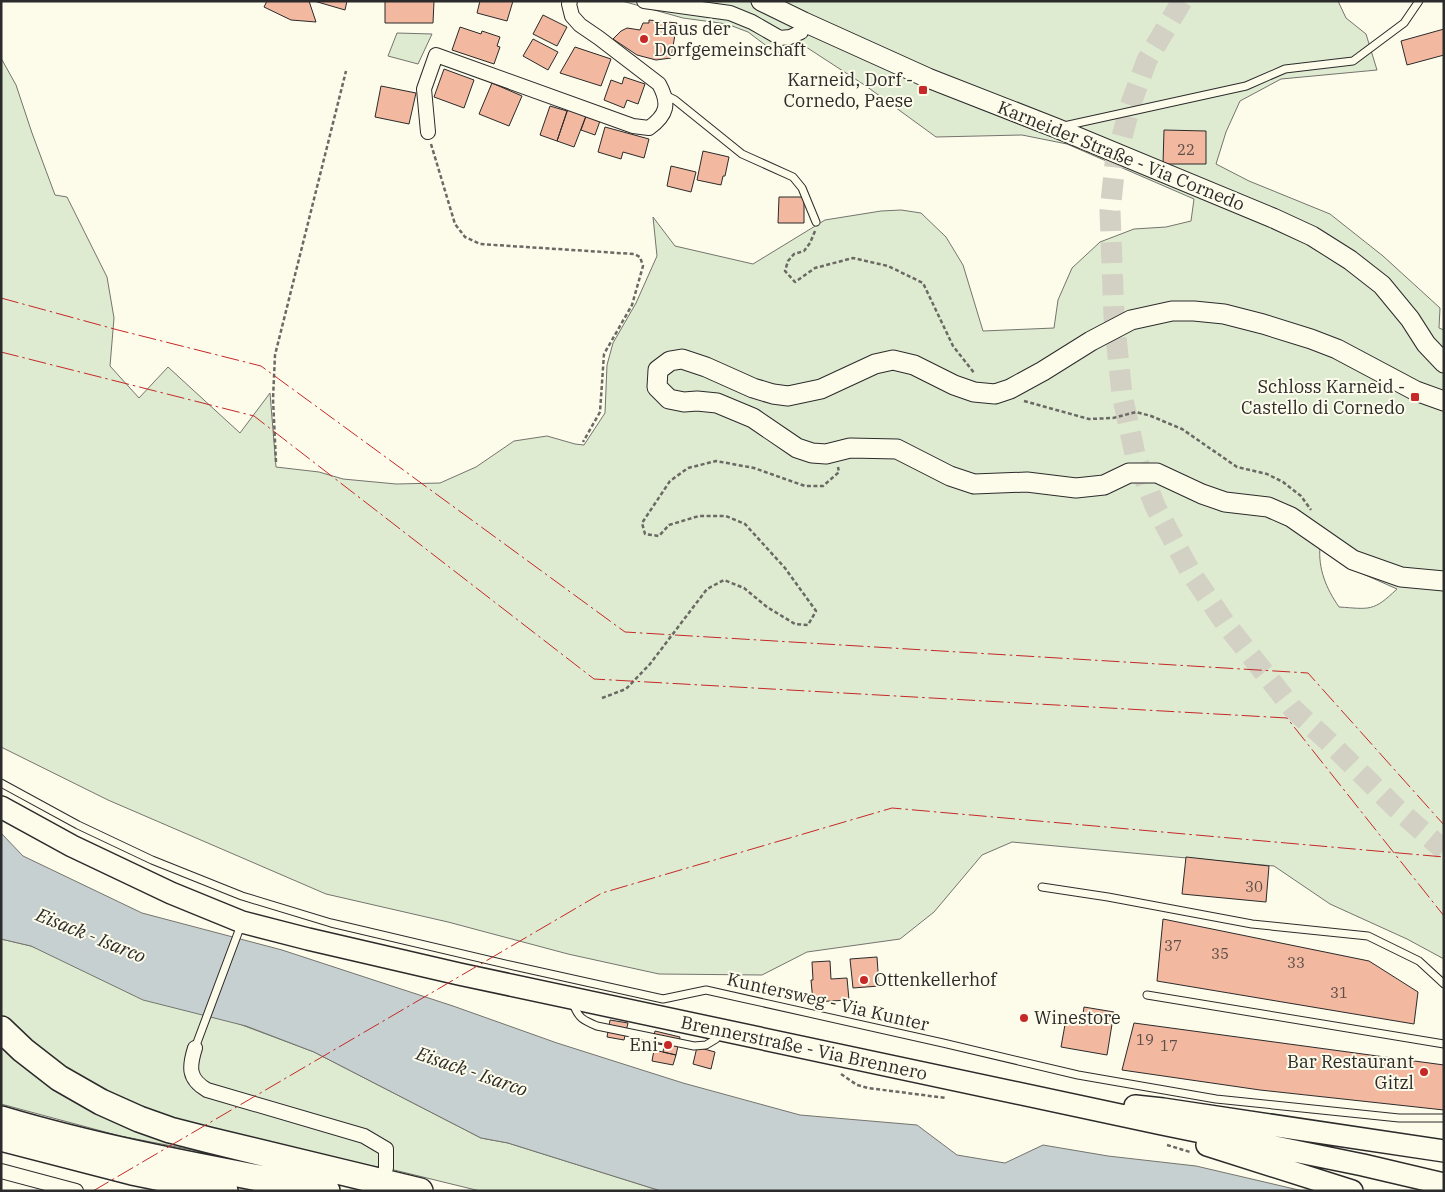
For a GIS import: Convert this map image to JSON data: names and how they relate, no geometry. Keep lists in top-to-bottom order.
{
  "streets": {
    "main road": ["Brennerstraße - Via Brennero"],
    "street": ["Karneider Straße - Via Cornedo"],
    "lane": ["Kuntersweg - Via Kunter"]
  },
  "water": ["Eisack - Isarco"],
  "places": {
    "other": [
      "Haus der Dorfgemeinschaft",
      "Ottenkellerhof",
      "Winestore",
      "Eni",
      "Bar Restaurant Gitzl"
    ],
    "transit": ["Karneid, Dorf - Cornedo, Paese", "Schloss Karneid - Castello di Cornedo"]
  },
  "house_numbers": [
    "22",
    "30",
    "37",
    "35",
    "33",
    "31",
    "19",
    "17"
  ]
}
